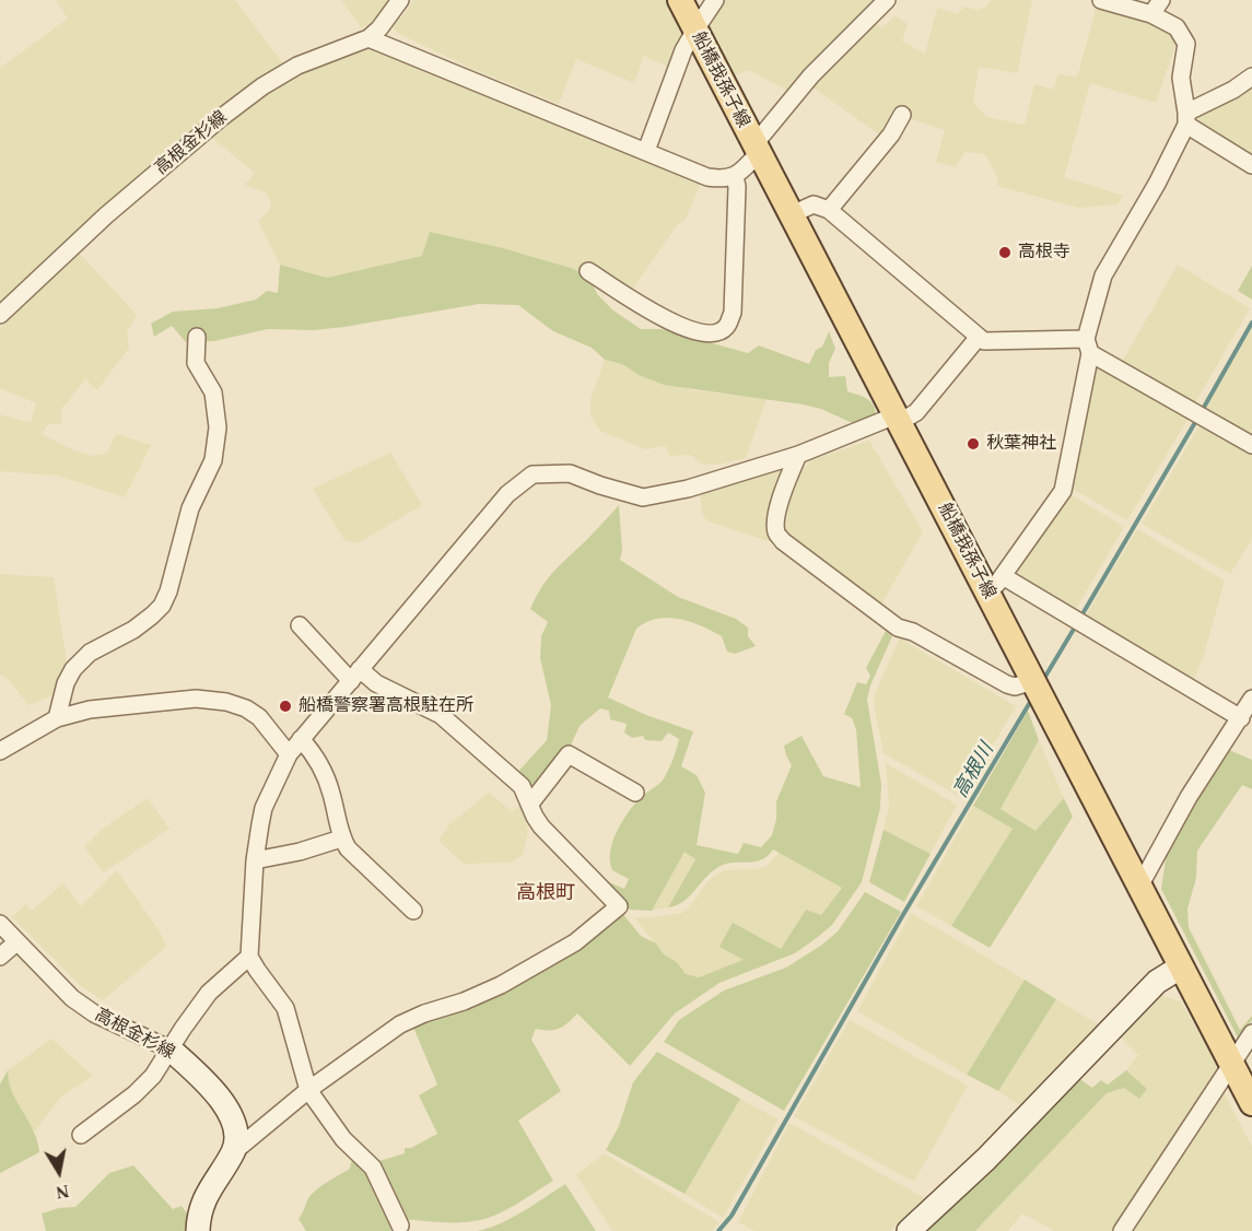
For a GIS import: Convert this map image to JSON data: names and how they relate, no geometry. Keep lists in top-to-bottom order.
{
  "streets": {
    "main road": ["船橋我孫子線"],
    "street": ["高根金杉線"]
  },
  "districts": ["高根町"],
  "water": ["高根川"],
  "places": ["高根寺", "秋葉神社", "船橋警察署高根駐在所"],
  "north": "bottom"
}
